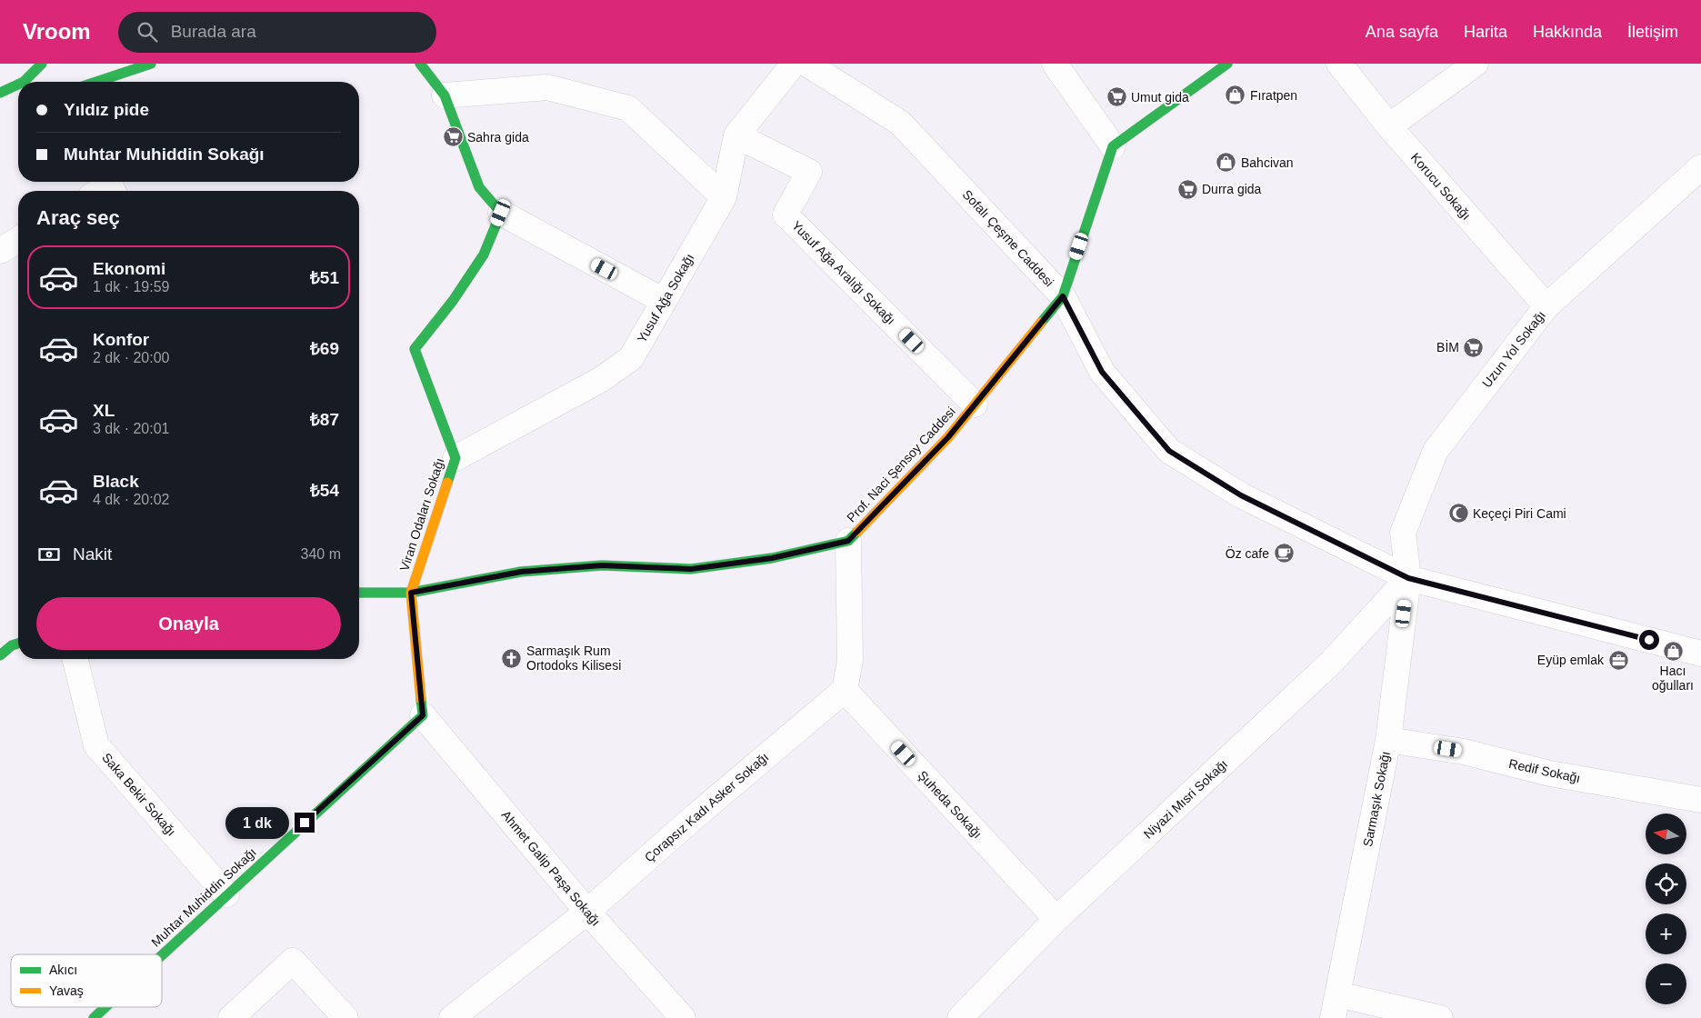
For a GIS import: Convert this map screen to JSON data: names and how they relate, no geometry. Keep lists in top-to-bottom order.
{
  "streets": {
    "street": [
      "Korucu Sokağı",
      "Sofalı Çeşme Caddesi",
      "Yusuf Ağa Aralığı Sokağı",
      "Yusuf Ağa Sokağı",
      "Uzun Yol Sokağı",
      "Prof. Naci Şensoy Caddesi",
      "Viran Odaları Sokağı",
      "Redif Sokağı",
      "Saka Bekir Sokağı",
      "Niyazi Mısri Sokağı",
      "Sarmaşık Sokağı",
      "Şuheda Sokağı",
      "Çorapsız Kadı Asker Sokağı",
      "Ahmet Galip Paşa Sokağı",
      "Muhtar Muhiddin Sokağı"
    ]
  },
  "crossings": [
    ["Korucu Sokağı", "Uzun Yol Sokağı"],
    ["Sofalı Çeşme Caddesi", "Uzun Yol Sokağı"],
    ["Sofalı Çeşme Caddesi", "Prof. Naci Şensoy Caddesi"],
    ["Sofalı Çeşme Caddesi", "Niyazi Mısri Sokağı"],
    ["Sofalı Çeşme Caddesi", "Sarmaşık Sokağı"],
    ["Yusuf Ağa Aralığı Sokağı", "Yusuf Ağa Sokağı"],
    ["Yusuf Ağa Aralığı Sokağı", "Prof. Naci Şensoy Caddesi"],
    ["Yusuf Ağa Sokağı", "Viran Odaları Sokağı"],
    ["Uzun Yol Sokağı", "Niyazi Mısri Sokağı"],
    ["Uzun Yol Sokağı", "Sarmaşık Sokağı"],
    ["Prof. Naci Şensoy Caddesi", "Viran Odaları Sokağı"],
    ["Redif Sokağı", "Sarmaşık Sokağı"],
    ["Saka Bekir Sokağı", "Muhtar Muhiddin Sokağı"],
    ["Niyazi Mısri Sokağı", "Sarmaşık Sokağı"],
    ["Niyazi Mısri Sokağı", "Şuheda Sokağı"],
    ["Şuheda Sokağı", "Çorapsız Kadı Asker Sokağı"],
    ["Çorapsız Kadı Asker Sokağı", "Ahmet Galip Paşa Sokağı"],
    ["Ahmet Galip Paşa Sokağı", "Muhtar Muhiddin Sokağı"]
  ],
  "places": {
    "shop": ["Fıratpen", "Bahcivan", "Hacı oğulları"],
    "supermarket": [
      "Umut gida",
      "Sahra gida",
      "Durra gida",
      "BİM"
    ],
    "mosque": ["Keçeçi Piri Cami"],
    "cafe": ["Öz cafe"],
    "church": ["Sarmaşık Rum Ortodoks Kilisesi"],
    "office": ["Eyüp emlak"]
  },
  "legend": ["Akıcı", "Yavaş"],
  "north": "left",
  "page": {
    "header": "Vroom",
    "search": "Burada ara",
    "nav": [
      "Ana sayfa",
      "Harita",
      "Hakkında",
      "İletişim"
    ],
    "banner": ["Yıldız pide", "Muhtar Muhiddin Sokağı"],
    "heading": "Araç seç",
    "list": [
      {
        "name": "Ekonomi",
        "note": "1 dk · 19:59",
        "value": "₺51"
      },
      {
        "name": "Konfor",
        "note": "2 dk · 20:00",
        "value": "₺69"
      },
      {
        "name": "XL",
        "note": "3 dk · 20:01",
        "value": "₺87"
      },
      {
        "name": "Black",
        "note": "4 dk · 20:02",
        "value": "₺54"
      }
    ],
    "pay": ["Nakit", "340 m"],
    "buttons": "Onayla",
    "bubble": "1 dk",
    "map_buttons": ["+", "−"]
  }
}
